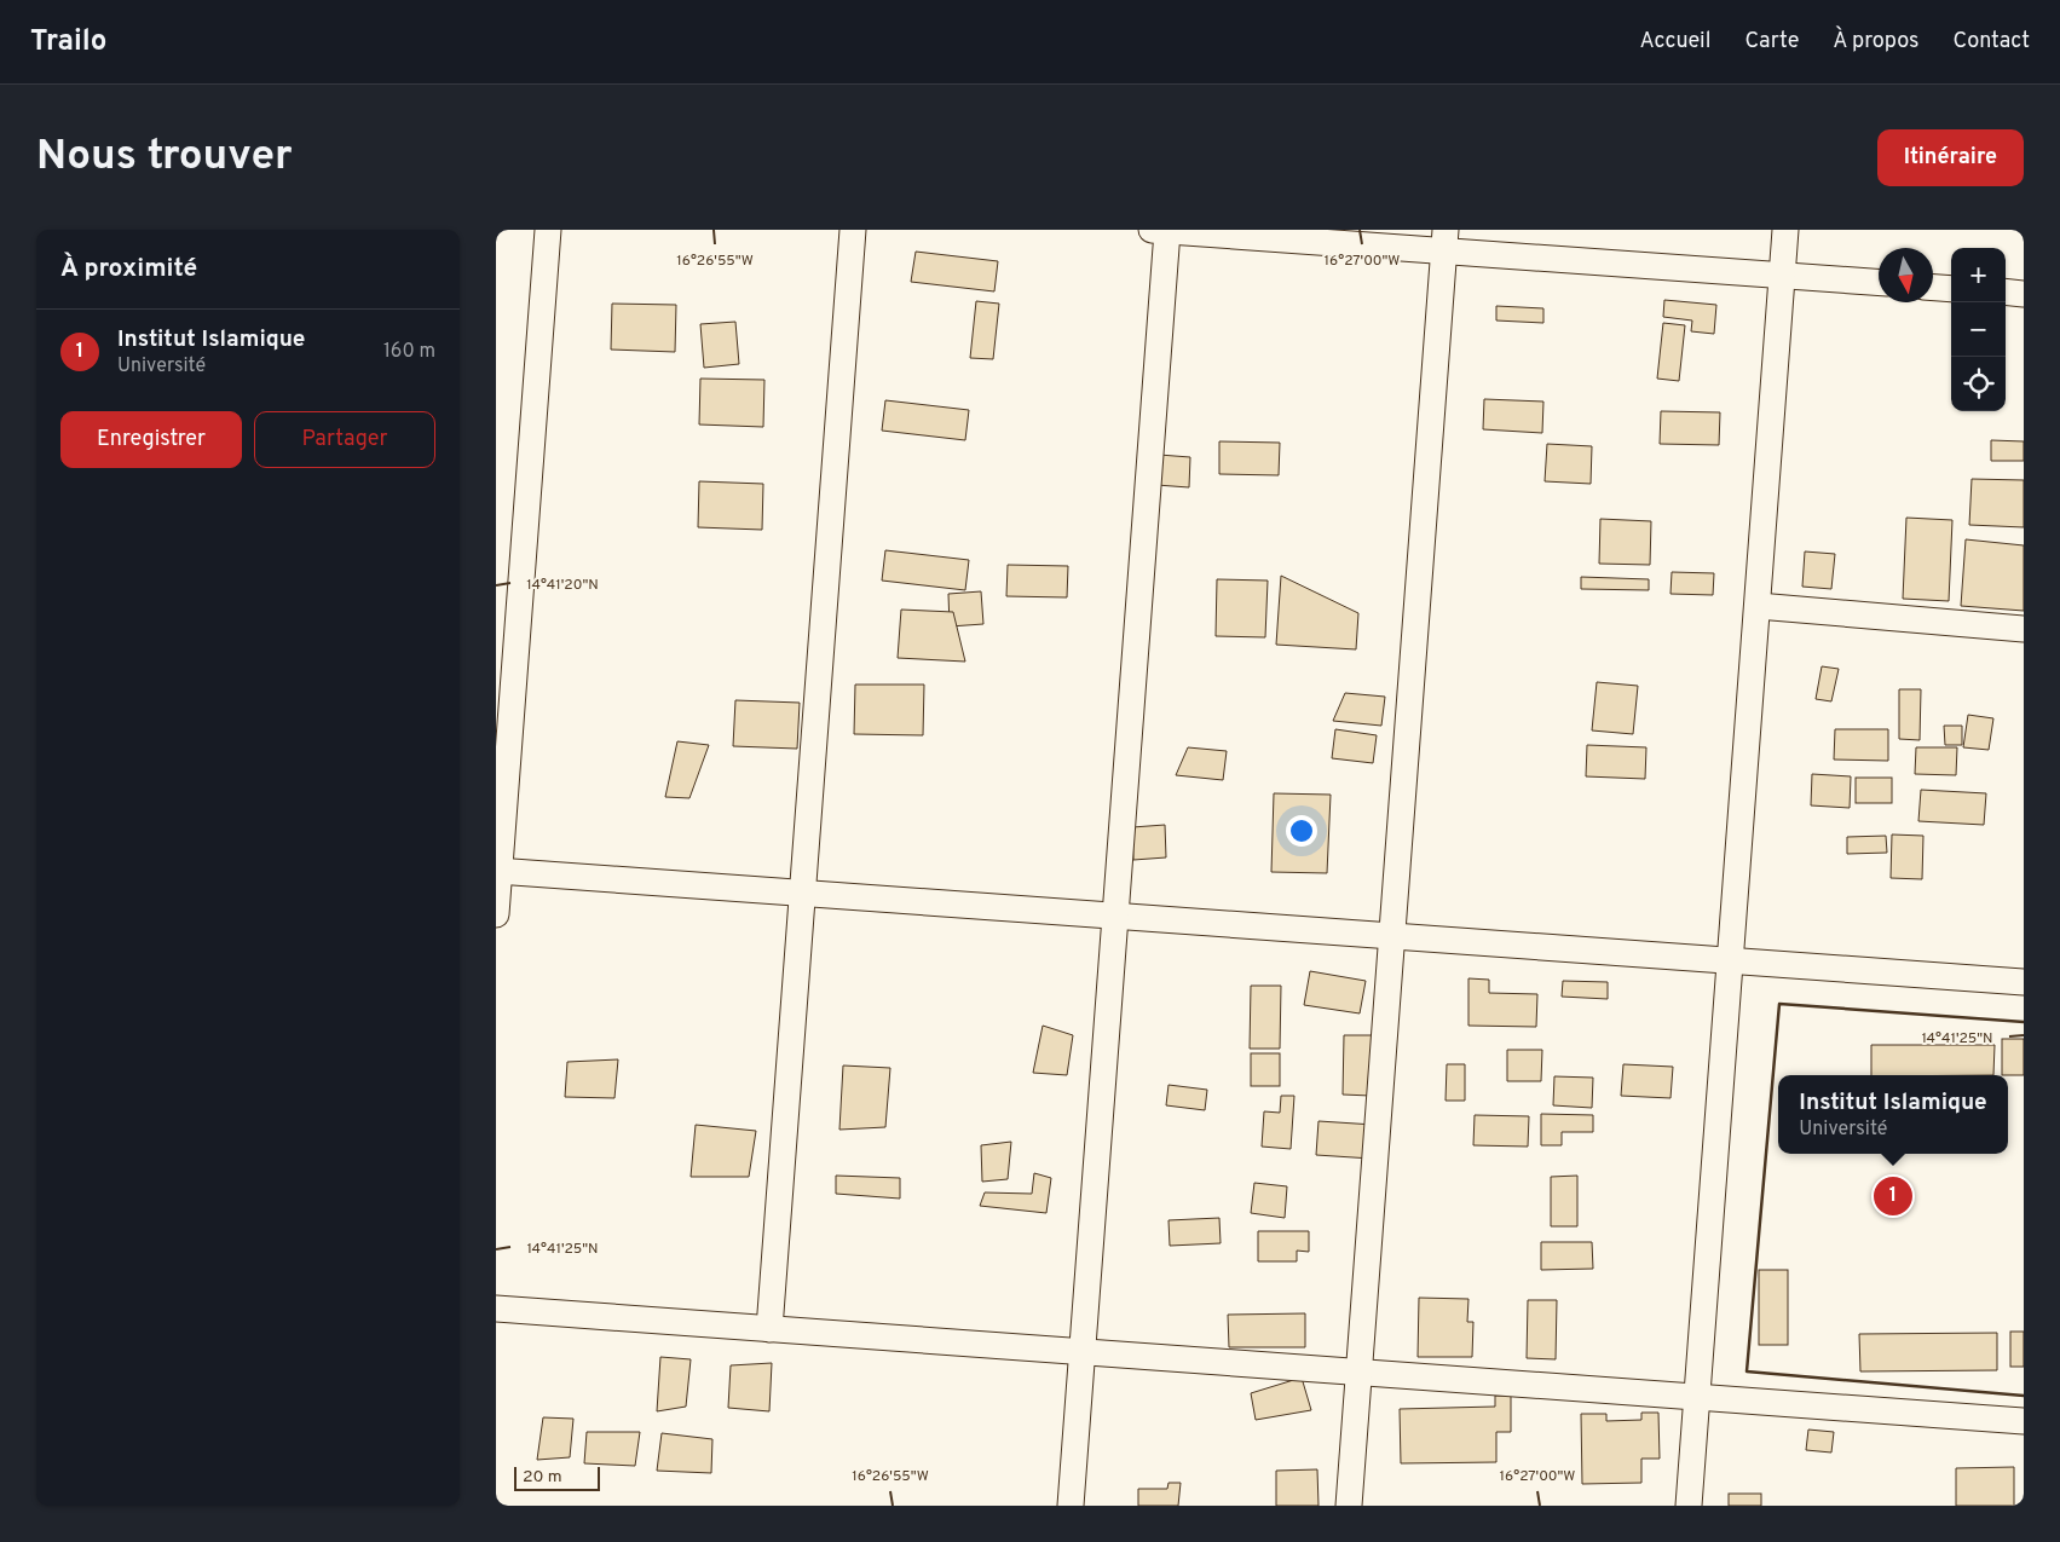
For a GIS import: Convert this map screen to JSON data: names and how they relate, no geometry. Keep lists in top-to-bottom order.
{
  "scale_bar": "20 m",
  "north": "bottom",
  "page": {
    "header": "Trailo",
    "nav": [
      "Accueil",
      "Carte",
      "À propos",
      "Contact"
    ],
    "buttons": [
      "Itinéraire",
      ["Enregistrer", "Partager"]
    ],
    "title": "Nous trouver",
    "heading": "À proximité",
    "map_buttons": ["+", "−"],
    "list": [
      {
        "mark": "1",
        "name": "Institut Islamique",
        "note": "Université",
        "value": "160 m"
      }
    ],
    "popup": ["Institut Islamique", "Université"],
    "pins": "1",
    "scale": "20 m"
  },
  "coordinates": [
    "16°26'55\"W",
    "16°27'00\"W",
    "14°41'20\"N",
    "14°41'25\"N"
  ]
}
